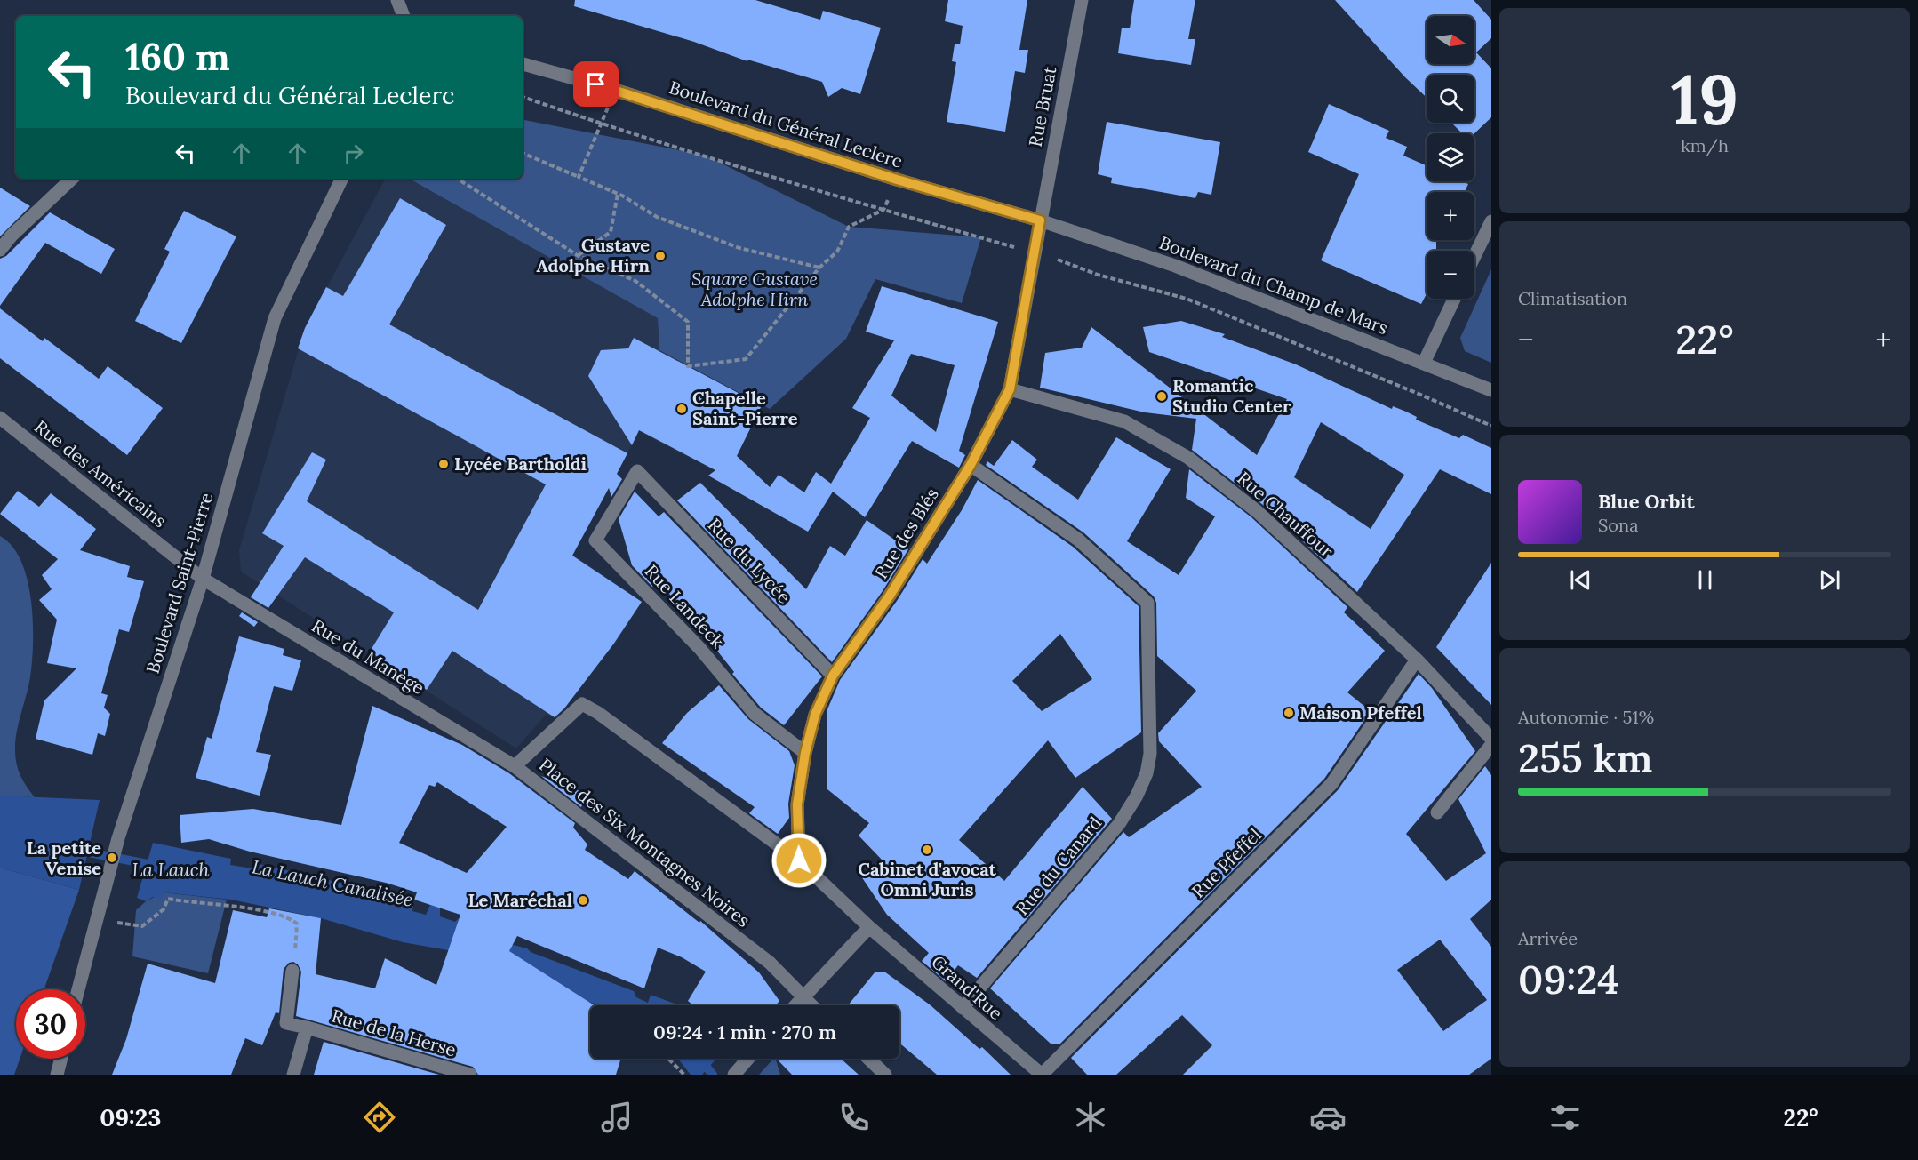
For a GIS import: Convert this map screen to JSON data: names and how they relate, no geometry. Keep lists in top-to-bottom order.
{
  "streets": {
    "street": [
      "Rue Bruat",
      "Boulevard du Général Leclerc",
      "Boulevard du Champ de Mars",
      "Rue des Américains",
      "Rue Chauffour",
      "Rue des Blés",
      "Rue du Lycée",
      "Boulevard Saint-Pierre",
      "Rue Landeck",
      "Rue du Manège",
      "Place des Six Montagnes Noires",
      "Rue Pfeffel",
      "Rue du Canard",
      "Grand'Rue",
      "Rue de la Herse"
    ]
  },
  "crossings": [
    ["Rue Bruat", "Boulevard du Général Leclerc"],
    ["Rue Bruat", "Boulevard du Champ de Mars"],
    ["Rue Bruat", "Rue des Blés"],
    ["Boulevard du Général Leclerc", "Boulevard du Champ de Mars"],
    ["Boulevard du Général Leclerc", "Rue des Blés"],
    ["Boulevard du Champ de Mars", "Rue des Blés"],
    ["Rue des Américains", "Boulevard Saint-Pierre"],
    ["Rue des Américains", "Rue du Manège"],
    ["Rue Chauffour", "Rue des Blés"],
    ["Rue Chauffour", "Rue Pfeffel"],
    ["Rue des Blés", "Rue du Lycée"],
    ["Rue des Blés", "Rue Landeck"],
    ["Rue des Blés", "Place des Six Montagnes Noires"],
    ["Rue des Blés", "Rue du Canard"],
    ["Rue du Lycée", "Rue Landeck"],
    ["Boulevard Saint-Pierre", "Rue du Manège"],
    ["Rue du Manège", "Place des Six Montagnes Noires"],
    ["Place des Six Montagnes Noires", "Grand'Rue"],
    ["Rue Pfeffel", "Grand'Rue"],
    ["Rue du Canard", "Grand'Rue"]
  ],
  "water": ["La Lauch", "La Lauch Canalisée"],
  "parks": ["Square Gustave Adolphe Hirn"],
  "places": [
    "Gustave Adolphe Hirn",
    "Romantic Studio Center",
    "Chapelle Saint-Pierre",
    "Lycée Bartholdi",
    "Maison Pfeffel",
    "Cabinet d'avocat Omni Juris",
    "La petite Venise",
    "Le Maréchal"
  ],
  "north": "right",
  "page": {
    "tile": [
      ["19", "km/h"],
      "Climatisation",
      ["Autonomie · 51%", "255 km"],
      ["Arrivée", "09:24"]
    ],
    "map_buttons": ["+", "−"],
    "turn": ["160 m", "Boulevard du Général Leclerc"],
    "heat": ["−", "22°", "+"],
    "song": ["Blue Orbit", "Sona"],
    "limit": "30",
    "trip": "09:24 · 1 min · 270 m",
    "tabs": ["09:23", "22°"]
  }
}
